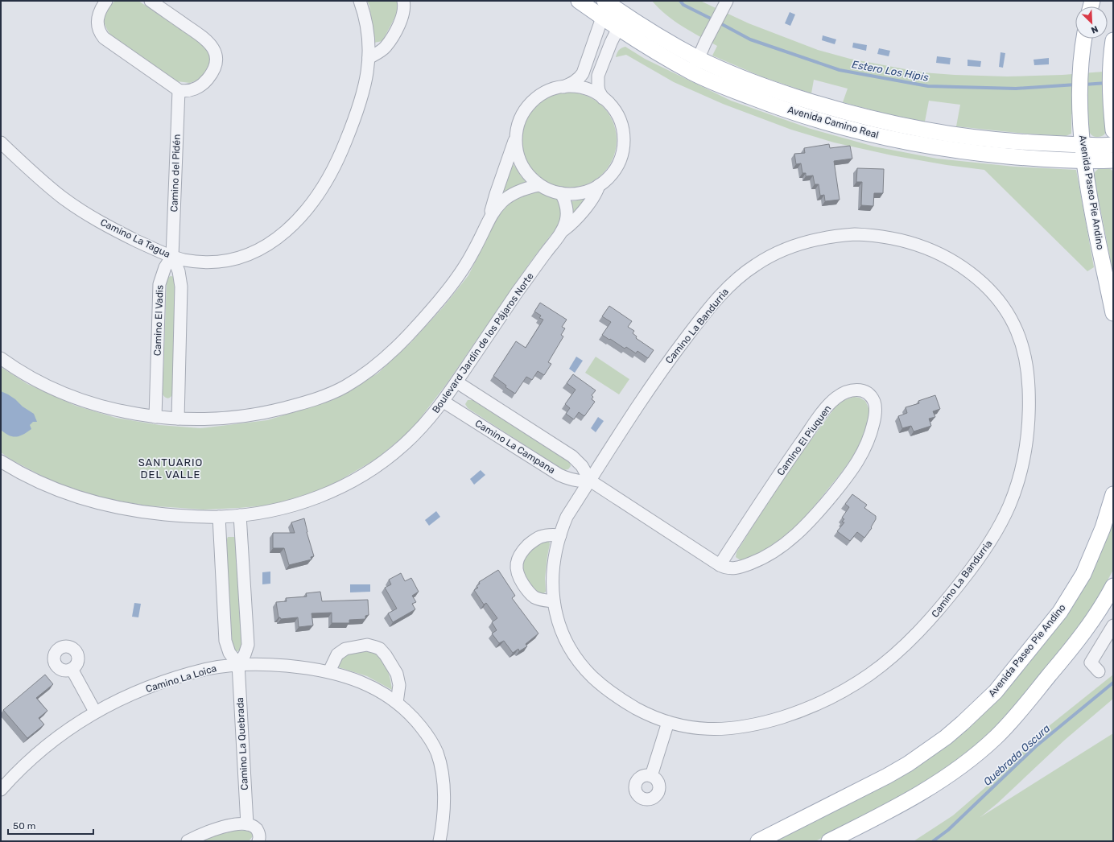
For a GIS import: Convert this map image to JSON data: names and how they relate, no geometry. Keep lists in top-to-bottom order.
{
  "streets": {
    "main road": ["Avenida Camino Real", "Avenida Paseo Pie Andino"],
    "street": [
      "Camino del Pidén",
      "Camino La Tagua",
      "Camino El Vadis",
      "Camino La Bandurria",
      "Boulevard Jardín de los Pájaros Norte",
      "Camino El Piuquen",
      "Camino La Campana",
      "Camino La Loica",
      "Camino La Quebrada"
    ]
  },
  "crossings": [
    ["Avenida Camino Real", "Avenida Paseo Pie Andino"],
    ["Camino del Pidén", "Camino La Tagua"],
    ["Camino del Pidén", "Camino El Vadis"],
    ["Camino La Tagua", "Camino El Vadis"],
    ["Camino La Bandurria", "Camino La Campana"],
    ["Boulevard Jardín de los Pájaros Norte", "Camino La Campana"],
    ["Camino La Loica", "Camino La Quebrada"]
  ],
  "districts": ["SANTUARIO DEL VALLE"],
  "water": ["Estero Los Hipis", "Quebrada Oscura"],
  "scale_bar": "50 m",
  "north": "bottom right"
}
